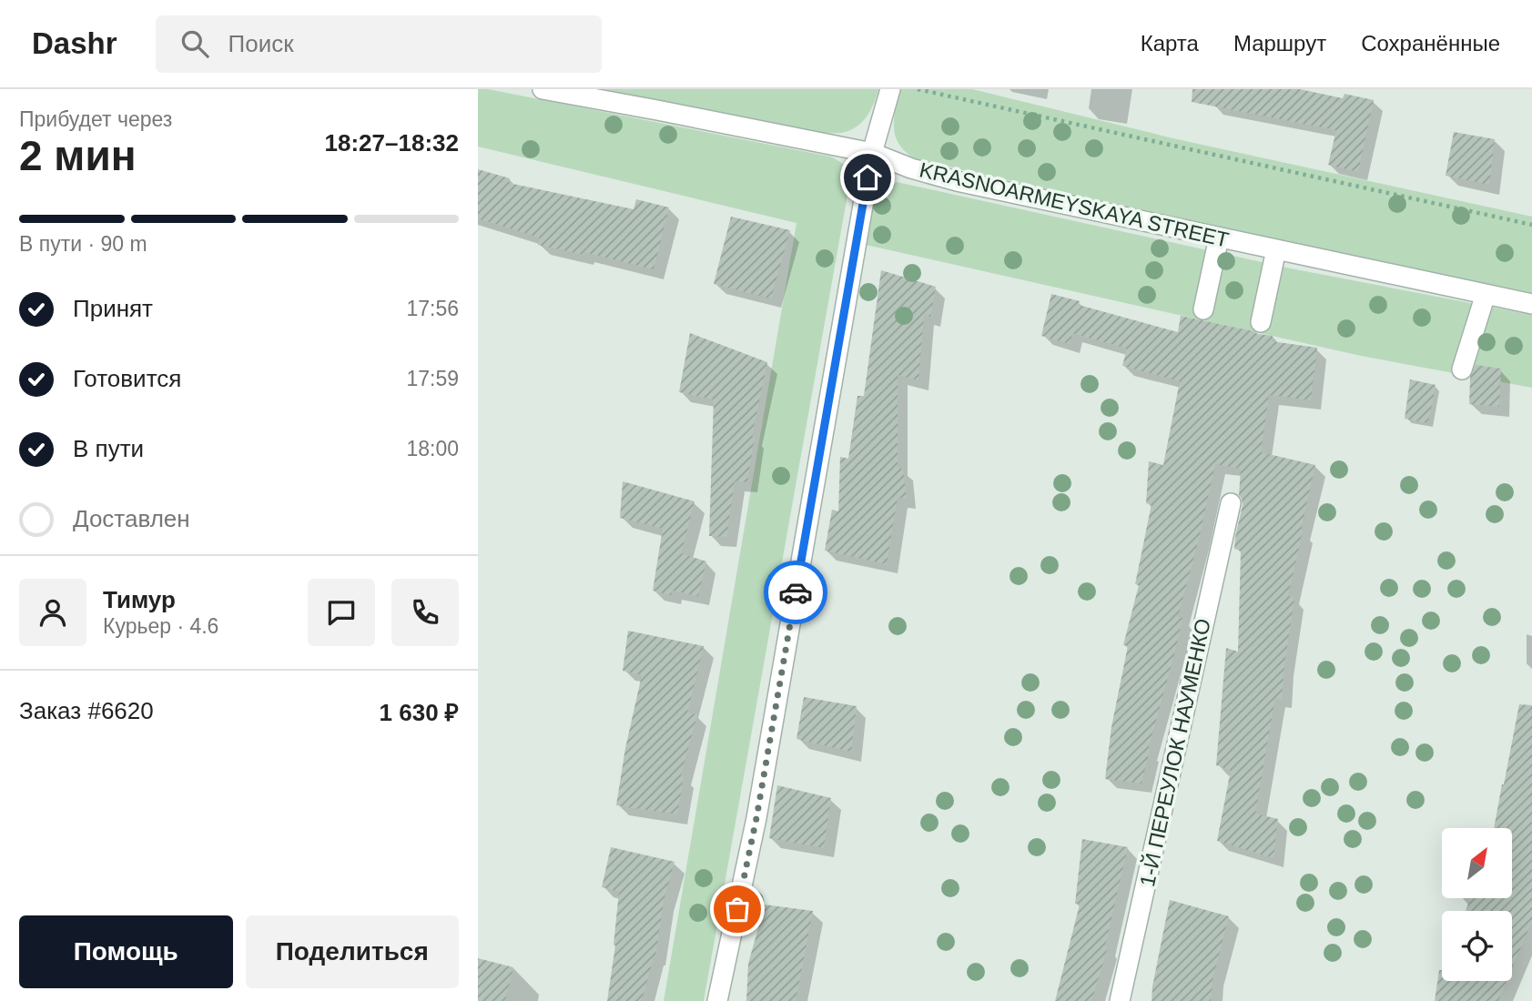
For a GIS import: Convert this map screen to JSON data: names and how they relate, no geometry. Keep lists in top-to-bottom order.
{
  "streets": {
    "street": ["KRASNOARMEYSKAYA STREET", "1-Й ПЕРЕУЛОК НАУМЕНКО"]
  },
  "north": "top right",
  "page": {
    "header": "Dashr",
    "search": "Поиск",
    "nav": ["Карта", "Маршрут", "Сохранённые"],
    "heading": ["2 мин", "Прибудет через", "18:27–18:32"],
    "panel": [
      "Тимур",
      "Курьер · 4.6",
      "Заказ #6620",
      "1 630 ₽"
    ],
    "bar": "В пути · 90 m",
    "list": [
      ["Принят", "17:56"],
      ["Готовится", "17:59"],
      ["В пути", "18:00"],
      "Доставлен"
    ],
    "buttons": ["Помощь", "Поделиться"]
  }
}
